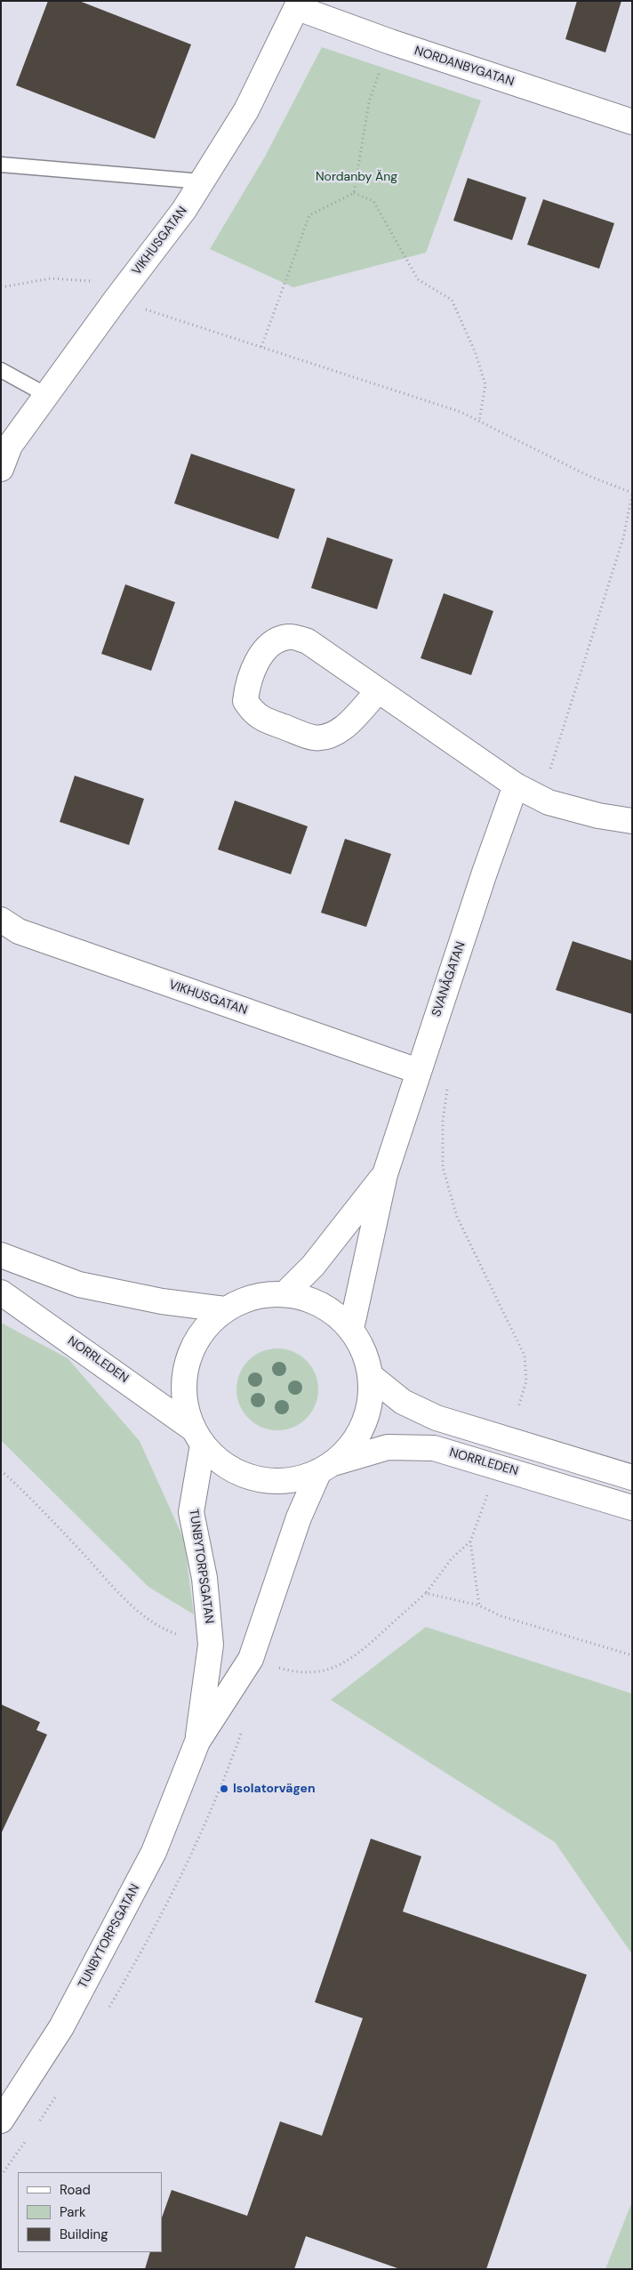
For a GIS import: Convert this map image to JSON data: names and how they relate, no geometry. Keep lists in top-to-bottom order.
{
  "streets": {
    "street": [
      "NORDANBYGATAN",
      "VIKHUSGATAN",
      "SVANÅGATAN",
      "NORRLEDEN",
      "TUNBYTORPSGATAN"
    ]
  },
  "crossings": [
    ["NORDANBYGATAN", "VIKHUSGATAN"],
    ["VIKHUSGATAN", "SVANÅGATAN"],
    ["NORRLEDEN", "TUNBYTORPSGATAN"]
  ],
  "parks": ["Nordanby Äng"],
  "places": ["Isolatorvägen"],
  "legend": ["Road", "Park", "Building"]
}
